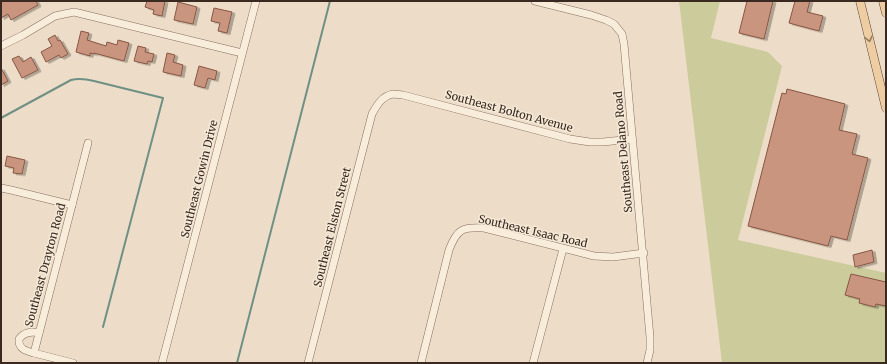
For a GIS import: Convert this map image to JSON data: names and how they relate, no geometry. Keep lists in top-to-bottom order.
{
  "streets": {
    "street": [
      "Southeast Bolton Avenue",
      "Southeast Delano Road",
      "Southeast Gowin Drive",
      "Southeast Elston Street",
      "Southeast Isaac Road",
      "Southeast Drayton Road"
    ]
  },
  "crossings": [
    ["Southeast Bolton Avenue", "Southeast Delano Road"],
    ["Southeast Bolton Avenue", "Southeast Elston Street"],
    ["Southeast Delano Road", "Southeast Isaac Road"]
  ]
}
